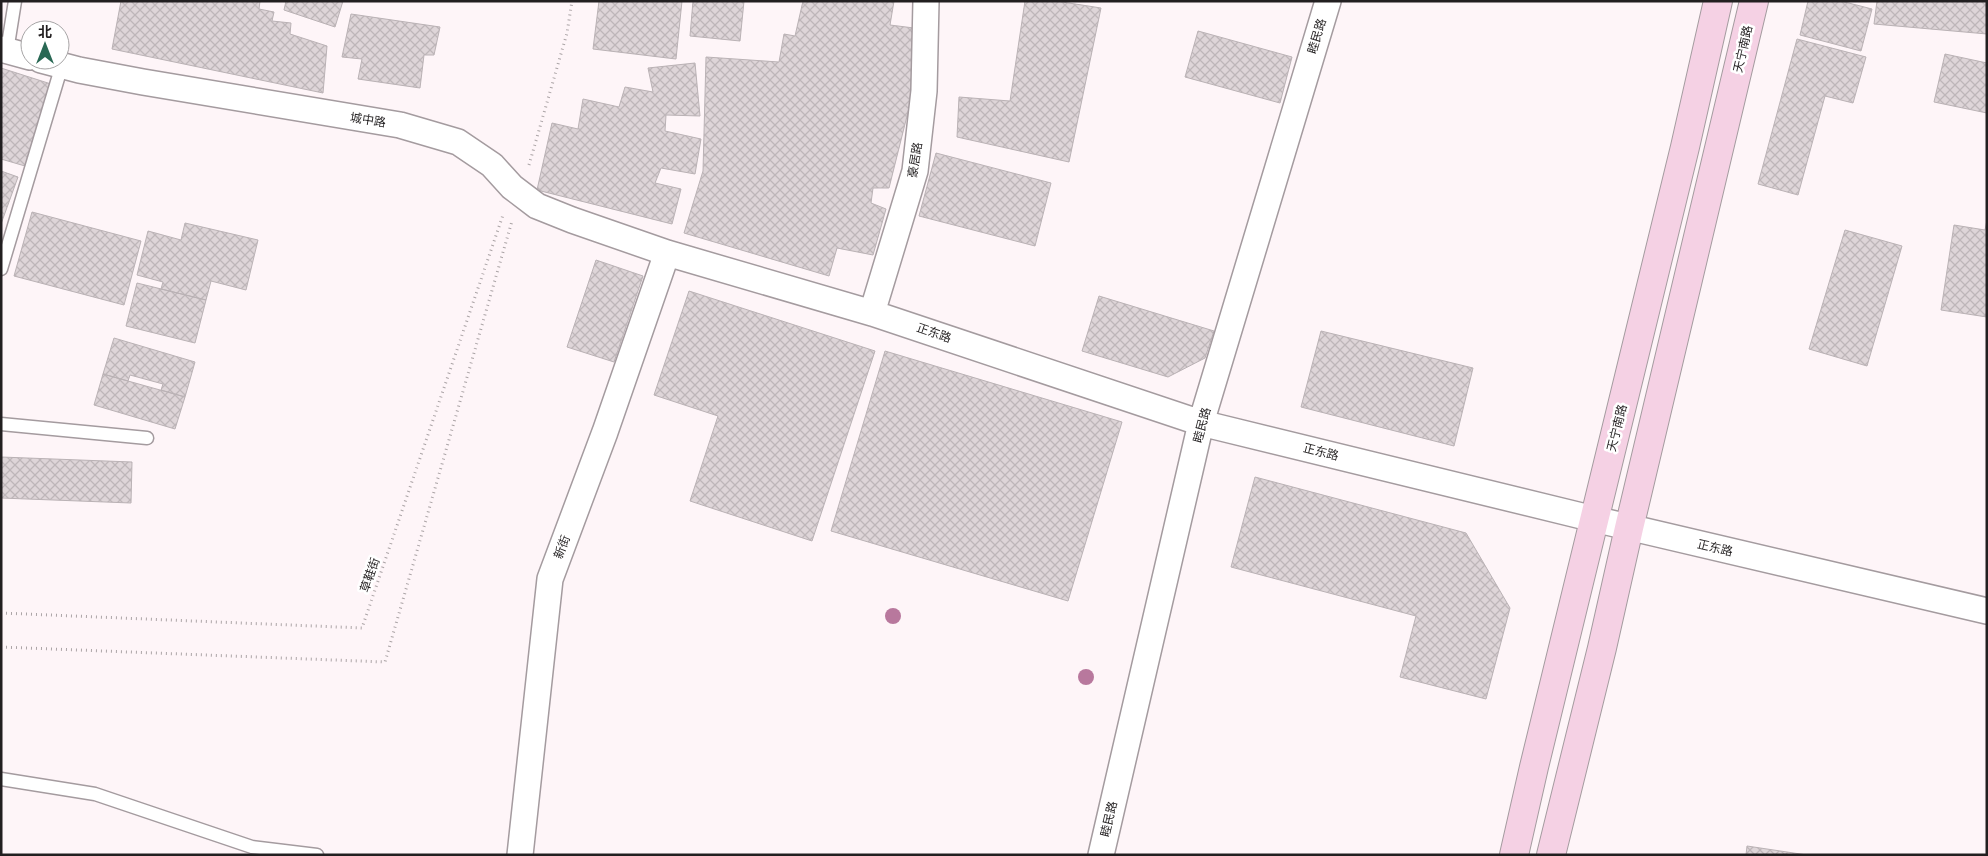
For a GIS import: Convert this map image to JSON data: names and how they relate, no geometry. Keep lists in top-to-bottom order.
{
  "streets": {
    "main road": ["天宁南路"],
    "street": [
      "睦民路",
      "城中路",
      "豪居路",
      "正东路",
      "新街"
    ],
    "path": ["草鞋街"]
  },
  "crossings": [
    ["睦民路", "正东路"],
    ["天宁南路", "正东路"],
    ["城中路", "正东路"],
    ["城中路", "新街"],
    ["城中路", "草鞋街"],
    ["豪居路", "正东路"],
    ["正东路", "新街"]
  ],
  "north": "top"
}
